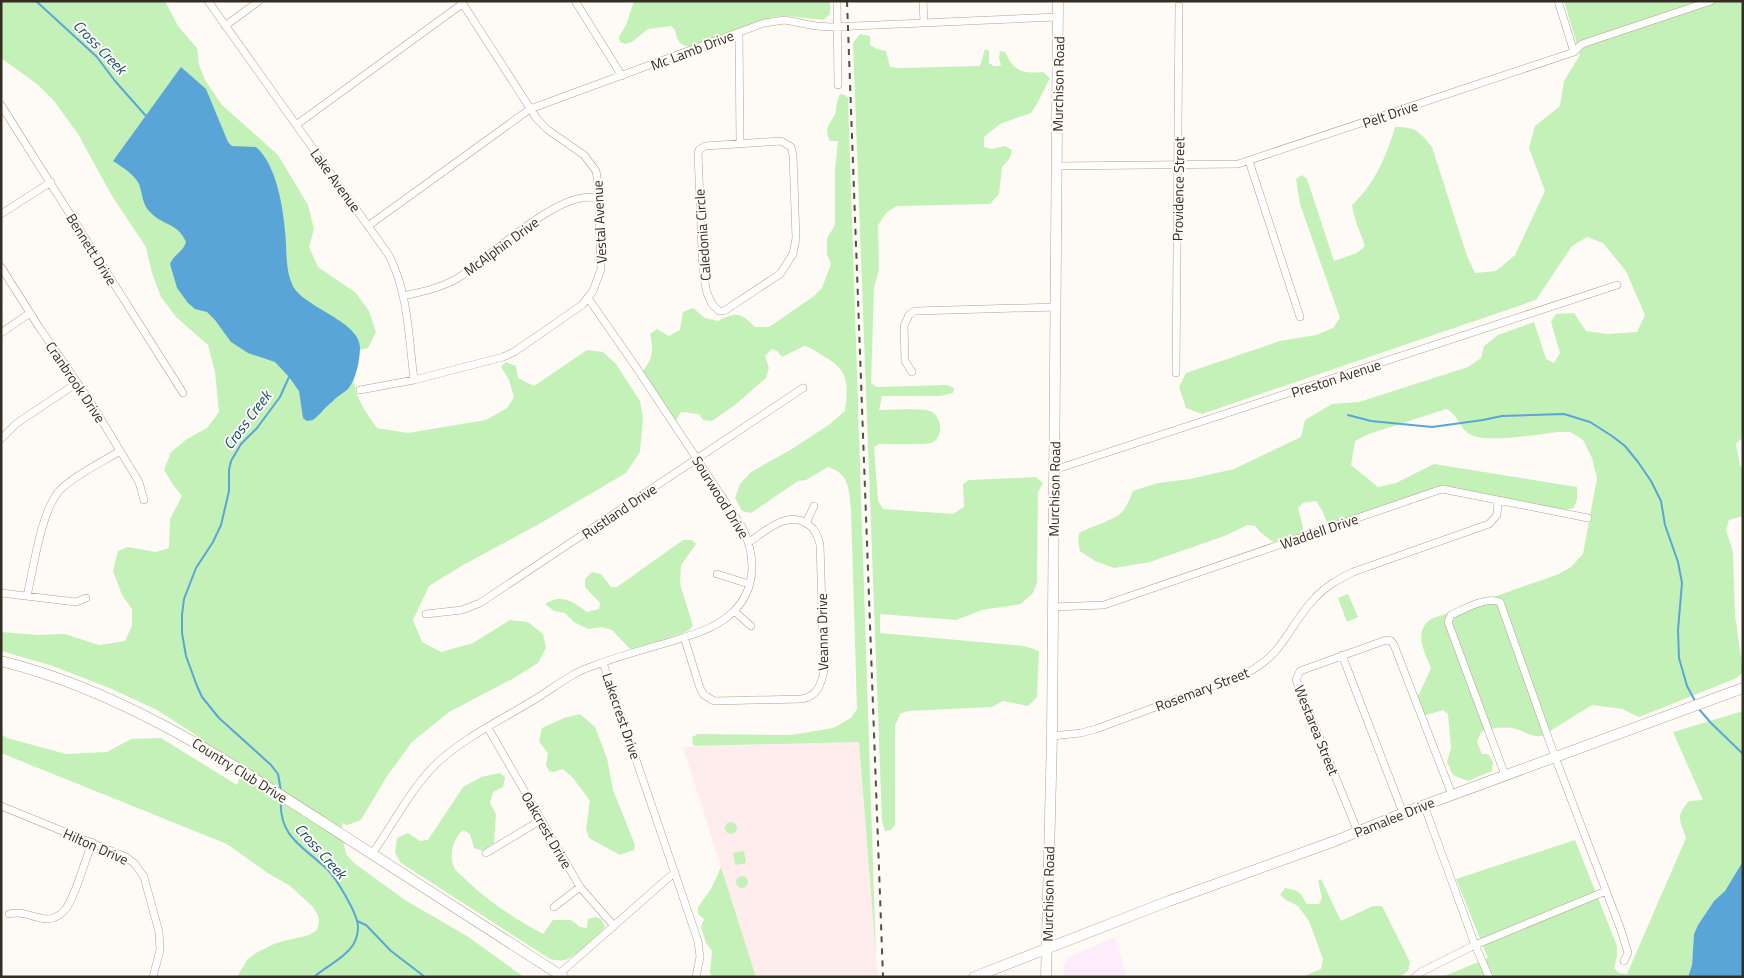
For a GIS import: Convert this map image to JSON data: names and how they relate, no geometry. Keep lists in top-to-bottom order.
{
  "streets": {
    "main road": ["Murchison Road", "Country Club Drive", "Pamalee Drive"],
    "street": [
      "Mc Lamb Drive",
      "Pelt Drive",
      "Lake Avenue",
      "Providence Street",
      "Vestal Avenue",
      "Caledonia Circle",
      "McAlphin Drive",
      "Bennett Drive",
      "Preston Avenue",
      "Cranbrook Drive",
      "Sourwood Drive",
      "Rustland Drive",
      "Waddell Drive",
      "Veanna Drive",
      "Rosemary Street",
      "Lakecrest Drive",
      "Westarea Street",
      "Oakcrest Drive",
      "Hilton Drive"
    ]
  },
  "crossings": [
    ["Mc Lamb Drive", "Murchison Road"],
    ["Mc Lamb Drive", "Lake Avenue"],
    ["Mc Lamb Drive", "Vestal Avenue"],
    ["Murchison Road", "Pelt Drive"],
    ["Murchison Road", "Preston Avenue"],
    ["Murchison Road", "Waddell Drive"],
    ["Murchison Road", "Rosemary Street"],
    ["Murchison Road", "Pamalee Drive"],
    ["Pelt Drive", "Providence Street"],
    ["Lake Avenue", "Vestal Avenue"],
    ["Lake Avenue", "McAlphin Drive"],
    ["Vestal Avenue", "McAlphin Drive"],
    ["Vestal Avenue", "Sourwood Drive"],
    ["Sourwood Drive", "Rustland Drive"],
    ["Sourwood Drive", "Veanna Drive"],
    ["Sourwood Drive", "Lakecrest Drive"],
    ["Waddell Drive", "Rosemary Street"],
    ["Lakecrest Drive", "Country Club Drive"],
    ["Lakecrest Drive", "Oakcrest Drive"],
    ["Westarea Street", "Pamalee Drive"]
  ],
  "water": ["Cross Creek"]
}
